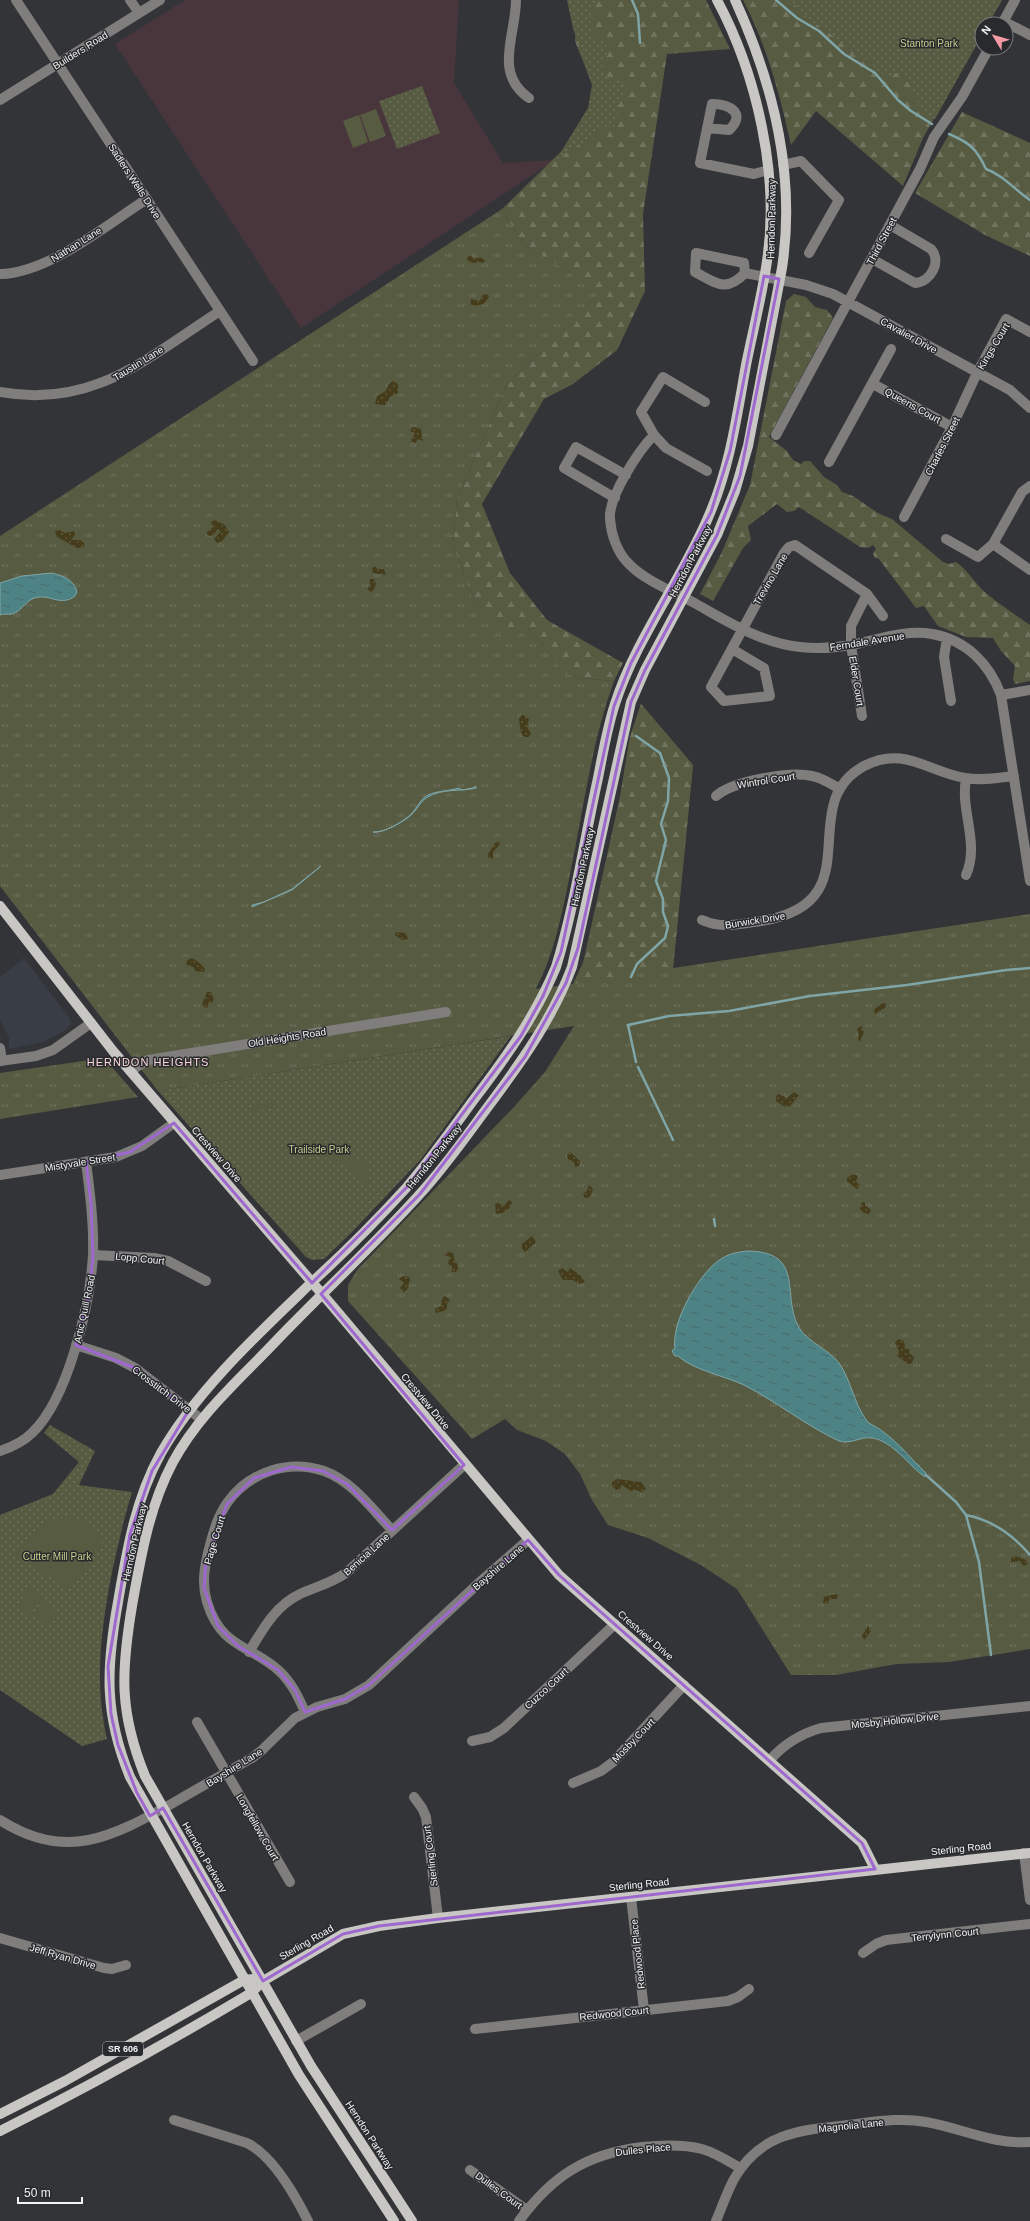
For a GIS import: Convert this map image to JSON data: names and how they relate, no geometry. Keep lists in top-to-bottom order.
{
  "streets": {
    "main road": [
      "Herndon Parkway",
      "Crestview Drive",
      "Sterling Road",
      "SR 606"
    ],
    "street": [
      "Builders Road",
      "Sadlers Wells Drive",
      "Third Street",
      "Nathan Lane",
      "Cavalier Drive",
      "Kings Court",
      "Taustin Lane",
      "Queens Court",
      "Charles Street",
      "Trevino Lane",
      "Ferndale Avenue",
      "Elder Court",
      "Wintrol Court",
      "Burwick Drive",
      "Old Heights Road",
      "Mistyvale Street",
      "Lopp Court",
      "Artic Quill Road",
      "Crosstitch Drive",
      "Page Court",
      "Benicia Lane",
      "Bayshire Lane",
      "Cuzco Court",
      "Mosby Hollow Drive",
      "Mosby Court",
      "Longfellow Court",
      "Sterling Court",
      "Terrylynn Court",
      "Redwood Place",
      "Jeff Ryan Drive",
      "Redwood Court",
      "Magnolia Lane",
      "Dulles Place",
      "Dulles Court"
    ]
  },
  "crossings": [
    ["Builders Road", "Sadlers Wells Drive"],
    ["Sadlers Wells Drive", "Nathan Lane"],
    ["Sadlers Wells Drive", "Taustin Lane"],
    ["Herndon Parkway", "Cavalier Drive"],
    ["Herndon Parkway", "Ferndale Avenue"],
    ["Herndon Parkway", "Crestview Drive"],
    ["Herndon Parkway", "Crosstitch Drive"],
    ["Herndon Parkway", "Bayshire Lane"],
    ["Herndon Parkway", "Sterling Road"],
    ["Herndon Parkway", "SR 606"],
    ["Third Street", "Cavalier Drive"],
    ["Cavalier Drive", "Kings Court"],
    ["Cavalier Drive", "Charles Street"],
    ["Kings Court", "Charles Street"],
    ["Queens Court", "Charles Street"],
    ["Trevino Lane", "Ferndale Avenue"],
    ["Ferndale Avenue", "Elder Court"],
    ["Ferndale Avenue", "Burwick Drive"],
    ["Wintrol Court", "Burwick Drive"],
    ["Old Heights Road", "Crestview Drive"],
    ["Crestview Drive", "Mistyvale Street"],
    ["Crestview Drive", "Benicia Lane"],
    ["Crestview Drive", "Bayshire Lane"],
    ["Crestview Drive", "Cuzco Court"],
    ["Crestview Drive", "Mosby Hollow Drive"],
    ["Crestview Drive", "Mosby Court"],
    ["Crestview Drive", "Sterling Road"],
    ["Mistyvale Street", "Artic Quill Road"],
    ["Lopp Court", "Artic Quill Road"],
    ["Artic Quill Road", "Crosstitch Drive"],
    ["Page Court", "Benicia Lane"],
    ["Page Court", "Bayshire Lane"],
    ["Bayshire Lane", "Longfellow Court"],
    ["Sterling Road", "Sterling Court"],
    ["Sterling Road", "Redwood Place"],
    ["Redwood Place", "Redwood Court"],
    ["Magnolia Lane", "Dulles Place"],
    ["Dulles Place", "Dulles Court"]
  ],
  "districts": ["HERNDON HEIGHTS"],
  "parks": ["Stanton Park", "Trailside Park", "Cutter Mill Park"],
  "scale_bar": "50 m",
  "north": "top left"
}
